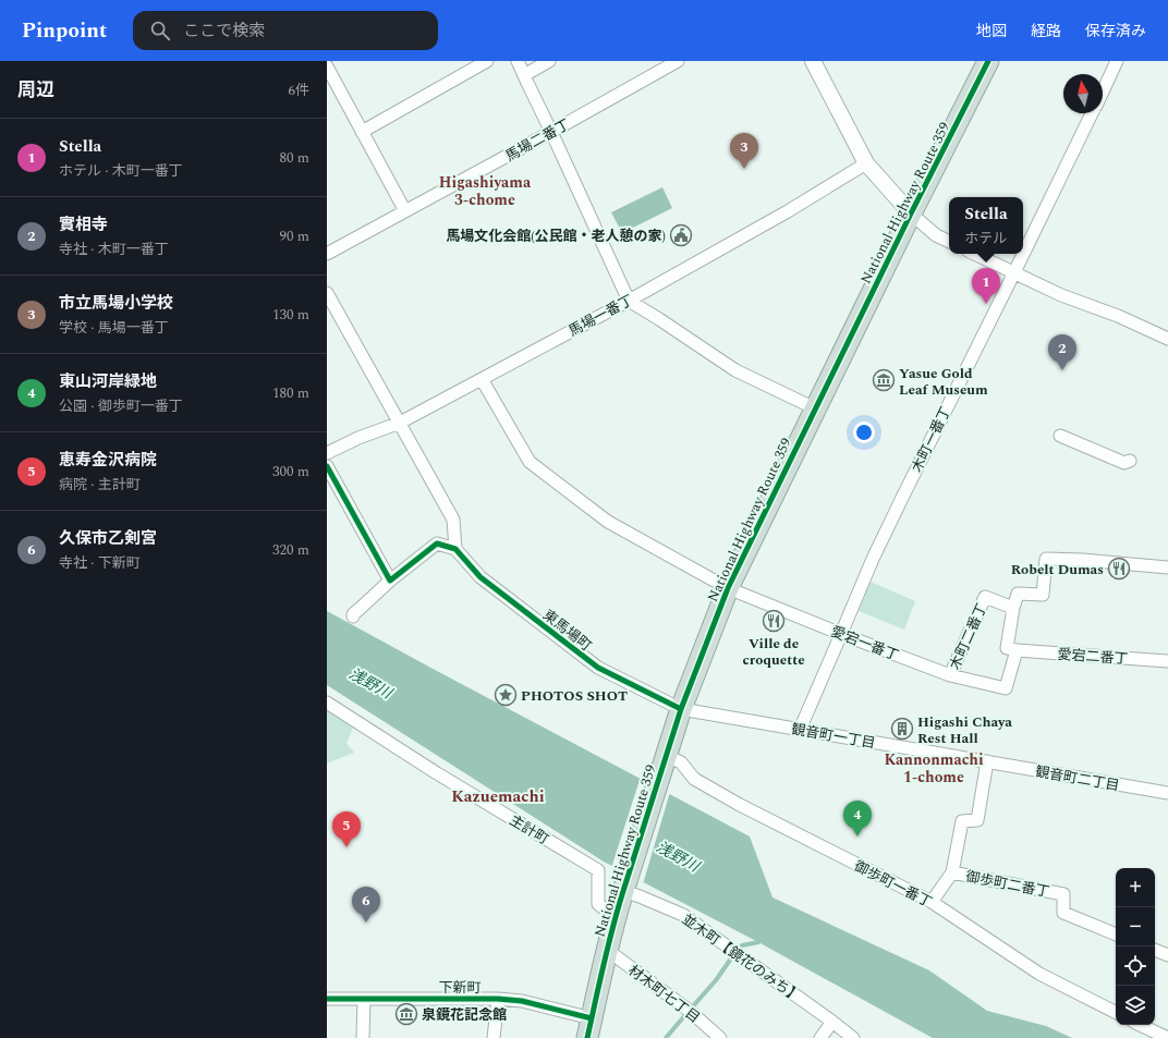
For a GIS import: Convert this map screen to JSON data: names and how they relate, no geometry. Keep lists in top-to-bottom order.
{
  "streets": {
    "highway": ["National Highway Route 359"],
    "street": [
      "馬場二番丁",
      "馬場一番丁",
      "木町一番丁",
      "東馬場町",
      "木町二番丁",
      "愛宕一番丁",
      "愛宕二番丁",
      "観音町一丁目",
      "観音町二丁目",
      "主計町",
      "御歩町一番丁",
      "御歩町二番丁",
      "並木町【鏡花のみち】",
      "下新町",
      "材木町七丁目"
    ]
  },
  "crossings": [
    ["National Highway Route 359", "東馬場町"],
    ["National Highway Route 359", "愛宕一番丁"],
    ["National Highway Route 359", "観音町一丁目"],
    ["National Highway Route 359", "主計町"],
    ["National Highway Route 359", "御歩町一番丁"],
    ["National Highway Route 359", "並木町【鏡花のみち】"],
    ["National Highway Route 359", "下新町"],
    ["National Highway Route 359", "材木町七丁目"],
    ["馬場一番丁", "愛宕一番丁"],
    ["木町一番丁", "愛宕一番丁"],
    ["木町一番丁", "観音町一丁目"],
    ["東馬場町", "観音町一丁目"],
    ["木町二番丁", "愛宕一番丁"],
    ["愛宕一番丁", "愛宕二番丁"],
    ["観音町一丁目", "観音町二丁目"]
  ],
  "districts": ["Higashiyama 3-chome", "Kannonmachi 1-chome", "Kazuemachi"],
  "water": ["浅野川"],
  "places": {
    "public building": ["馬場文化会館(公民館・老人憩の家)"],
    "museum": ["Yasue Gold Leaf Museum", "泉鏡花記念館"],
    "restaurant": ["Robelt Dumas", "Ville de croquette"],
    "place": ["PHOTOS SHOT"],
    "building": ["Higashi Chaya Rest Hall"]
  },
  "north": "top",
  "page": {
    "header": "Pinpoint",
    "search": "ここで検索",
    "nav": ["地図", "経路", "保存済み"],
    "heading": ["周辺", "6件"],
    "list": [
      {
        "mark": "1",
        "name": "Stella",
        "note": "ホテル · 木町一番丁",
        "value": "80 m"
      },
      {
        "mark": "2",
        "name": "實相寺",
        "note": "寺社 · 木町一番丁",
        "value": "90 m"
      },
      {
        "mark": "3",
        "name": "市立馬場小学校",
        "note": "学校 · 馬場一番丁",
        "value": "130 m"
      },
      {
        "mark": "4",
        "name": "東山河岸緑地",
        "note": "公園 · 御歩町一番丁",
        "value": "180 m"
      },
      {
        "mark": "5",
        "name": "恵寿金沢病院",
        "note": "病院 · 主計町",
        "value": "300 m"
      },
      {
        "mark": "6",
        "name": "久保市乙剣宮",
        "note": "寺社 · 下新町",
        "value": "320 m"
      }
    ],
    "pins": [
      "3",
      "1",
      "2",
      "4",
      "5",
      "6"
    ],
    "popup": ["Stella", "ホテル"],
    "map_buttons": ["+", "−"]
  }
}
